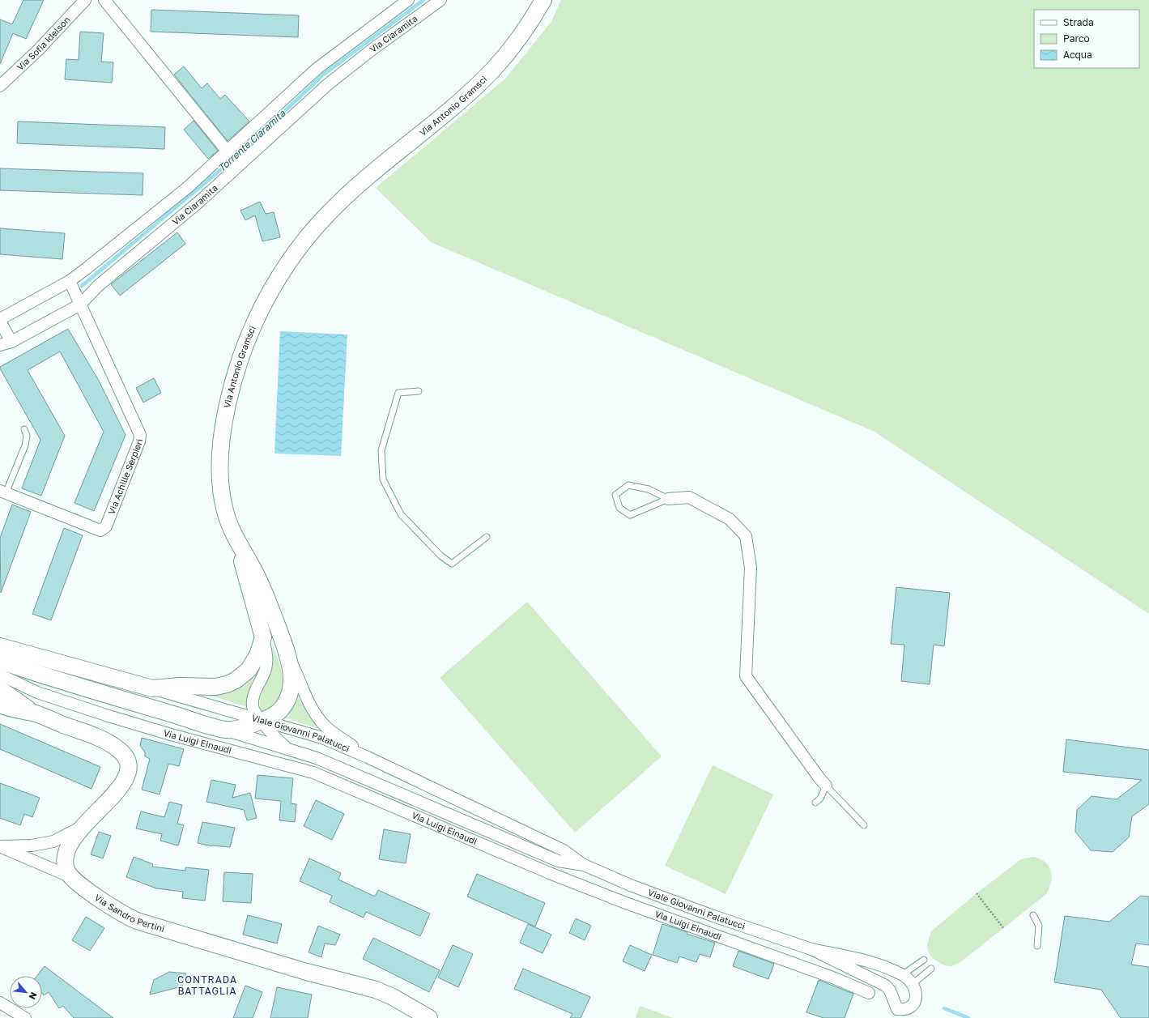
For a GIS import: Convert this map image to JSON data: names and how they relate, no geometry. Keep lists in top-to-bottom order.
{
  "streets": {
    "main road": ["Via Antonio Gramsci", "Viale Giovanni Palatucci", "Via Sandro Pertini"],
    "street": [
      "Via Ciaramita",
      "Via Sofia Idelson",
      "Via Achille Serpieri",
      "Via Luigi Einaudi"
    ]
  },
  "crossings": [
    ["Via Ciaramita", "Via Achille Serpieri"]
  ],
  "districts": ["CONTRADA BATTAGLIA"],
  "water": ["Torrente Ciaramita"],
  "legend": ["Strada", "Parco", "Acqua"],
  "north": "bottom right"
}
